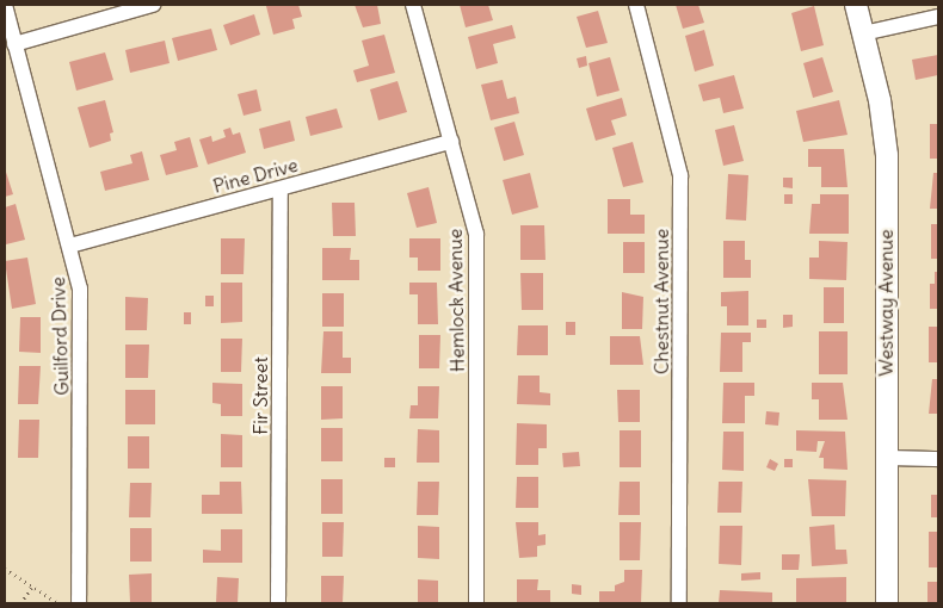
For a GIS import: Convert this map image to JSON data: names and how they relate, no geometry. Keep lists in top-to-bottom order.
{
  "streets": {
    "street": [
      "Pine Drive",
      "Hemlock Avenue",
      "Chestnut Avenue",
      "Westway Avenue",
      "Guilford Drive",
      "Fir Street"
    ]
  },
  "crossings": [
    ["Pine Drive", "Hemlock Avenue"],
    ["Pine Drive", "Guilford Drive"],
    ["Pine Drive", "Fir Street"]
  ]
}
